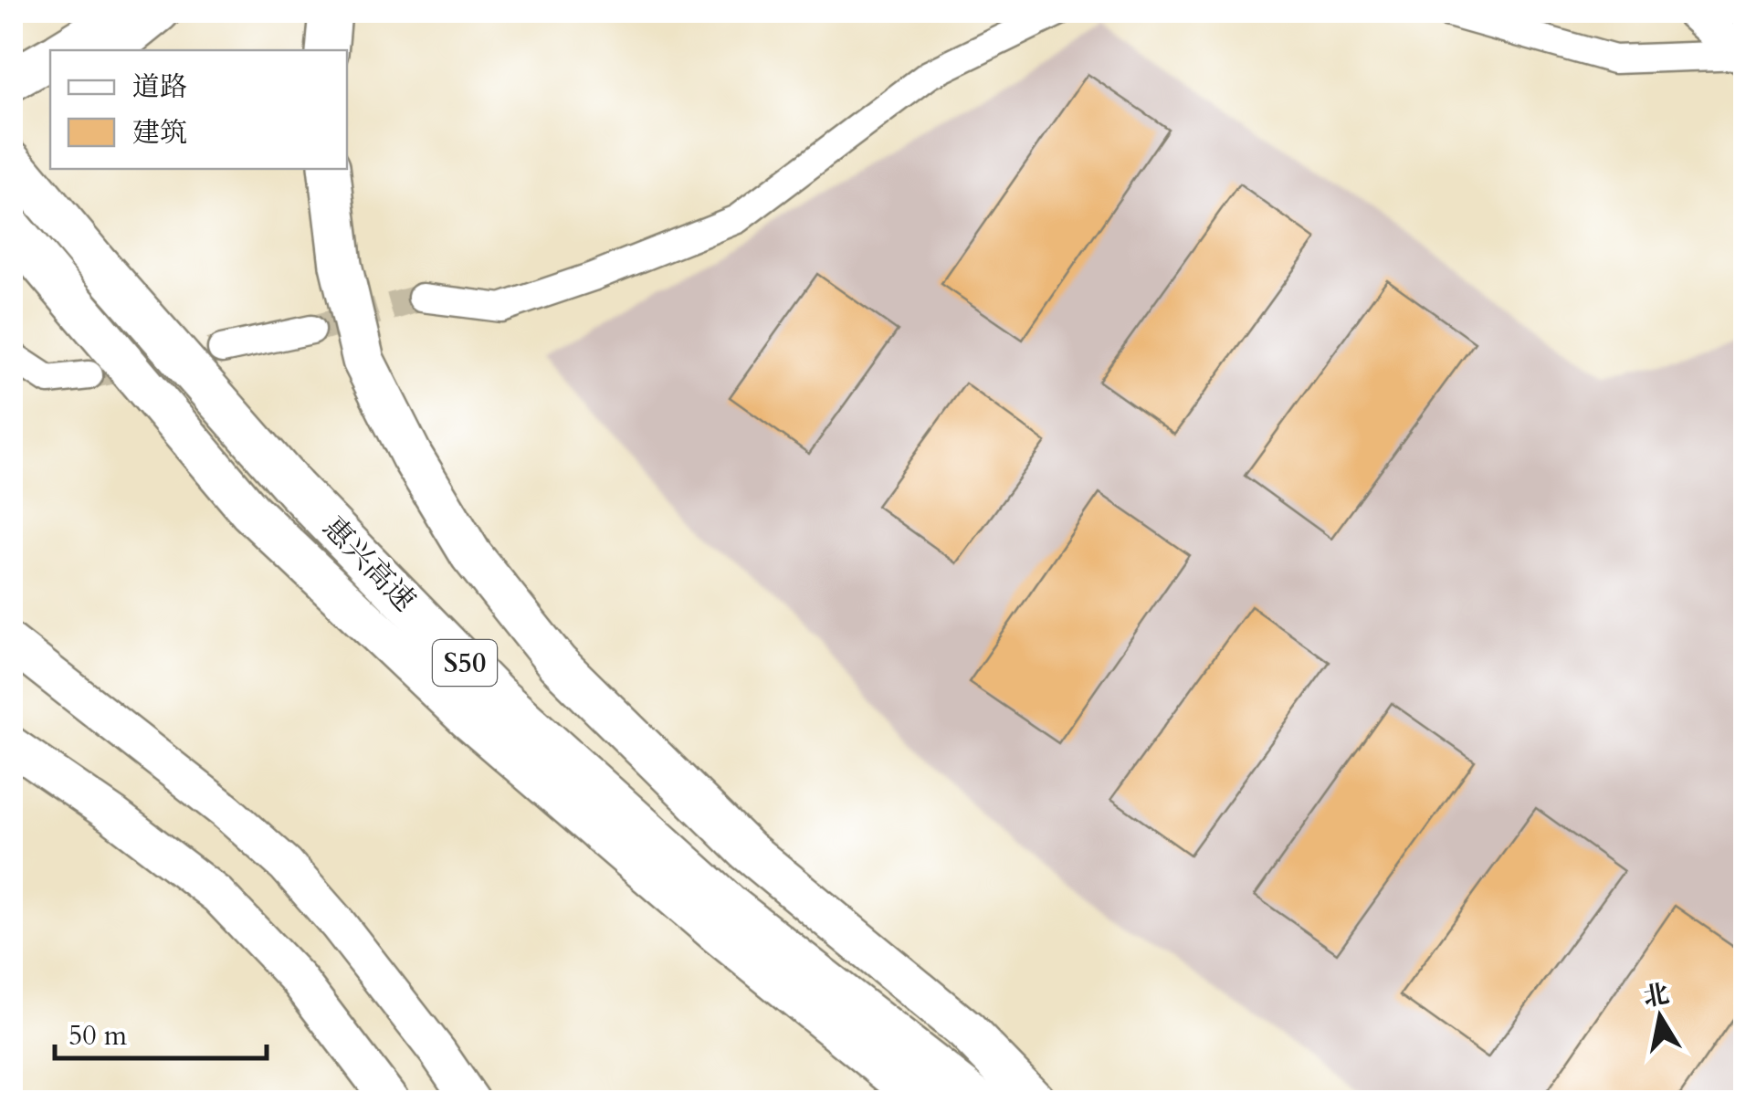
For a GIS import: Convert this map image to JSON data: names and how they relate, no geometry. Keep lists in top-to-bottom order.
{
  "streets": {
    "highway": ["惠兴高速", "S50"]
  },
  "legend": ["道路", "建筑"],
  "scale_bar": "50 m",
  "north": "top"
}
